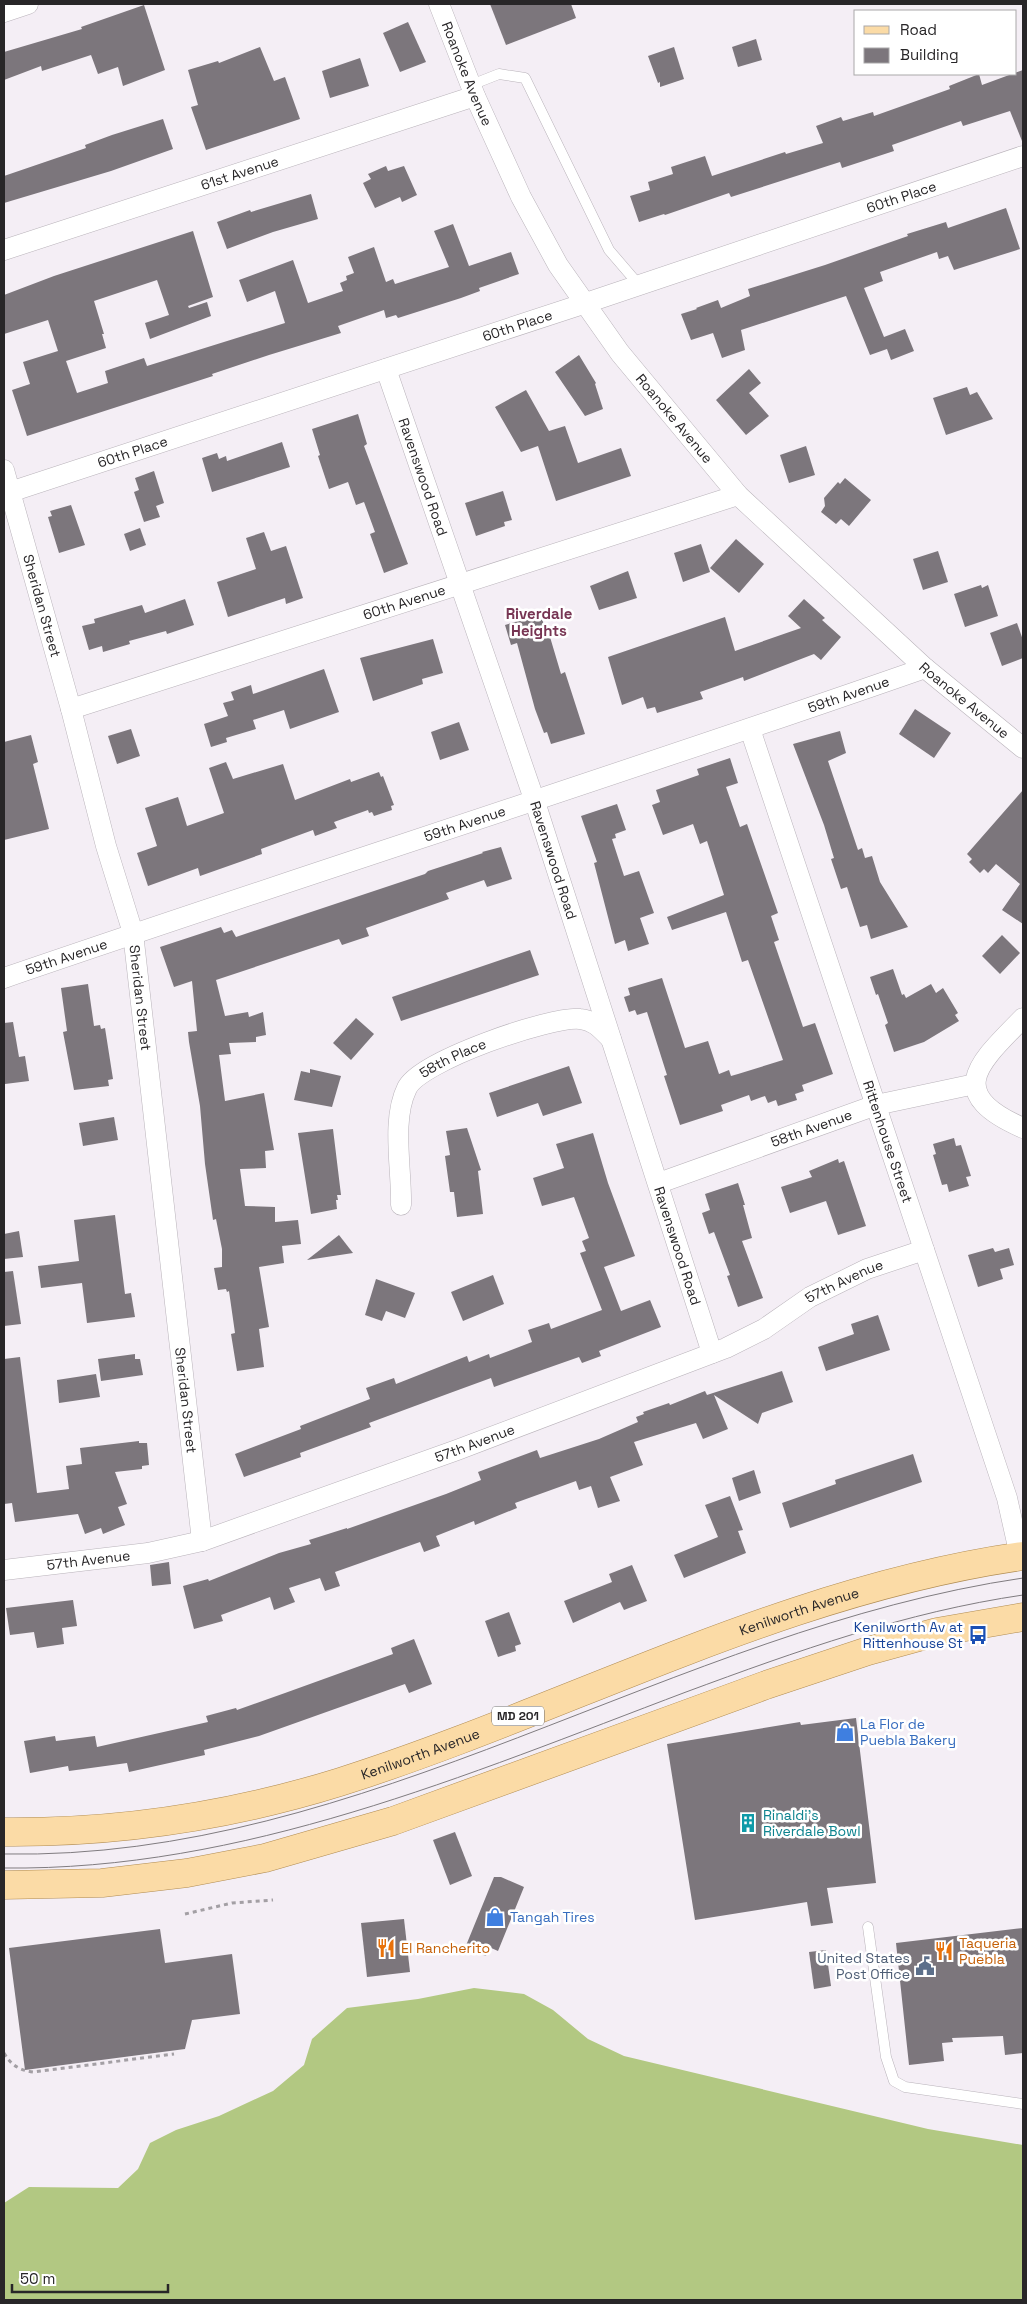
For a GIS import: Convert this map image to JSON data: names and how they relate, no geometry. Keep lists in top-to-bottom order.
{
  "streets": {
    "main road": ["Kenilworth Avenue", "MD 201"],
    "street": [
      "Roanoke Avenue",
      "61st Avenue",
      "60th Place",
      "Ravenswood Road",
      "60th Avenue",
      "Sheridan Street",
      "59th Avenue",
      "58th Place",
      "58th Avenue",
      "Rittenhouse Street",
      "57th Avenue"
    ]
  },
  "crossings": [
    ["Roanoke Avenue", "61st Avenue"],
    ["Roanoke Avenue", "60th Place"],
    ["Roanoke Avenue", "60th Avenue"],
    ["Roanoke Avenue", "59th Avenue"],
    ["60th Place", "Ravenswood Road"],
    ["60th Place", "Sheridan Street"],
    ["Ravenswood Road", "60th Avenue"],
    ["Ravenswood Road", "59th Avenue"],
    ["Ravenswood Road", "58th Place"],
    ["Ravenswood Road", "58th Avenue"],
    ["Ravenswood Road", "57th Avenue"],
    ["60th Avenue", "Sheridan Street"],
    ["Sheridan Street", "59th Avenue"],
    ["Sheridan Street", "57th Avenue"],
    ["59th Avenue", "Rittenhouse Street"],
    ["58th Avenue", "Rittenhouse Street"],
    ["Rittenhouse Street", "57th Avenue"],
    ["Rittenhouse Street", "Kenilworth Avenue"]
  ],
  "districts": ["Riverdale Heights"],
  "places": {
    "bus stop": ["Kenilworth Av at Rittenhouse St"],
    "shop": ["La Flor de Puebla Bakery", "Tangah Tires"],
    "building": ["Rinaldi's Riverdale Bowl"],
    "restaurant": ["El Rancherito", "Taqueria Puebla"],
    "public building": ["United States Post Office"]
  },
  "legend": ["Road", "Building"],
  "scale_bar": "50 m"
}
